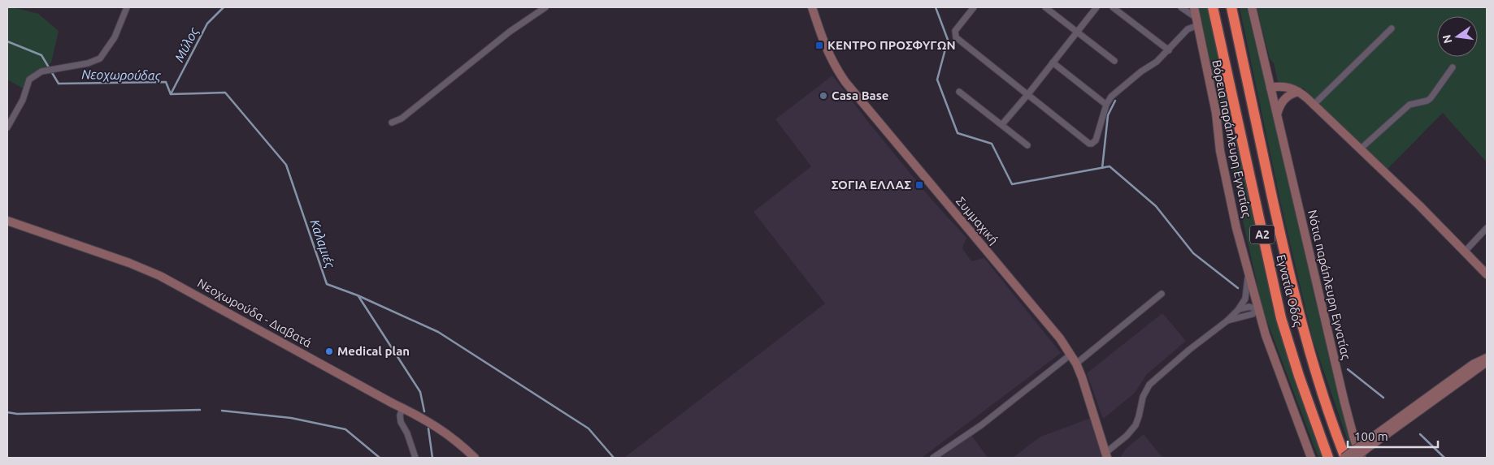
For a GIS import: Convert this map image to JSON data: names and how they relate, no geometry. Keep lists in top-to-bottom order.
{
  "streets": {
    "highway": ["Α2", "Εγνατία Οδός"],
    "street": [
      "Βόρεια παράπλευρη Εγνατίας",
      "Συμμαχική",
      "Νότια παράπλευρη Εγνατίας",
      "Νεοχωρούδα - Διαβατά"
    ]
  },
  "water": ["Μύλος", "Νεοχωρούδας", "Καλαμιές"],
  "places": {
    "transit": ["ΚΕΝΤΡΟ ΠΡΟΣΦΥΓΩΝ", "ΣΟΓΙΑ ΕΛΛΑΣ"],
    "other": ["Casa Base", "Medical plan"]
  },
  "scale_bar": "100 m",
  "north": "left"
}
